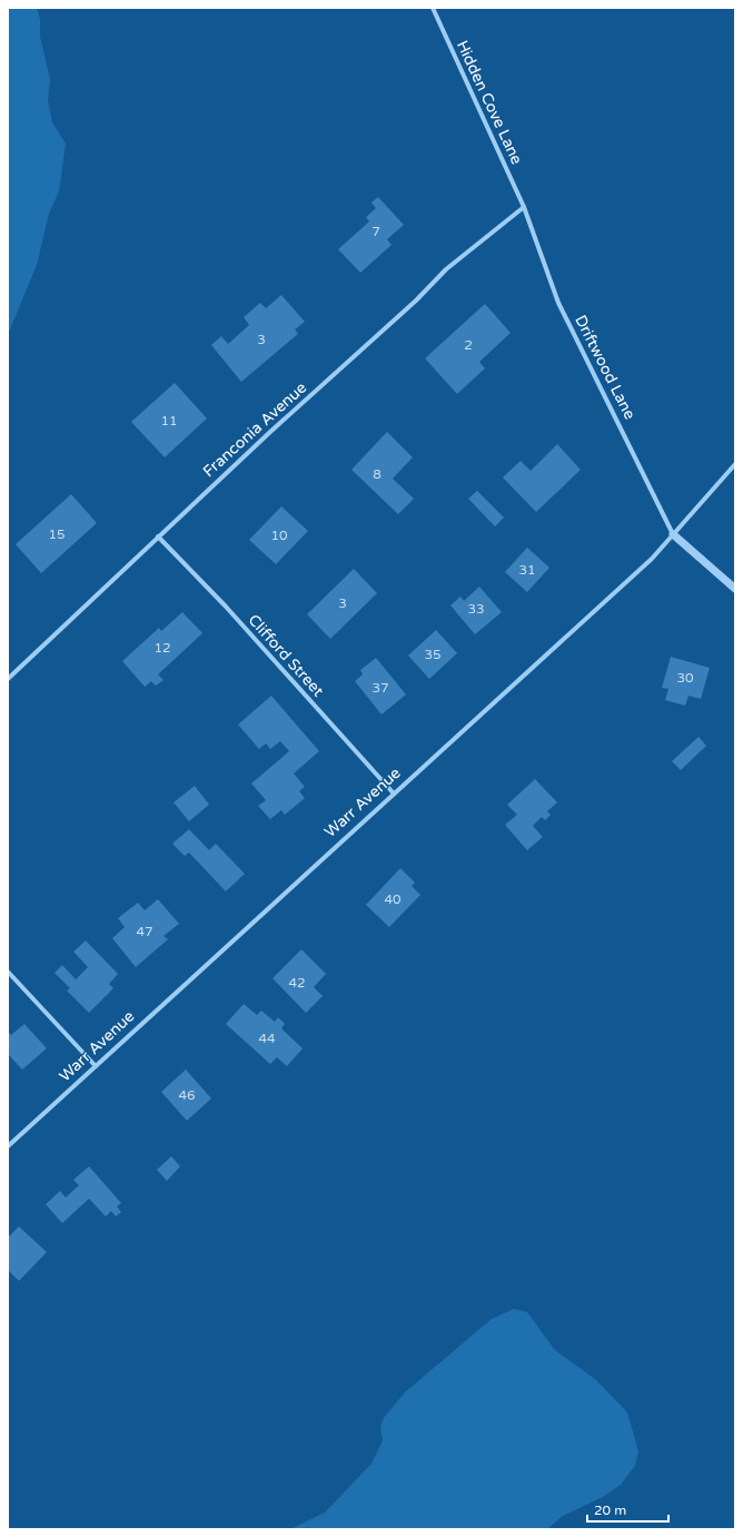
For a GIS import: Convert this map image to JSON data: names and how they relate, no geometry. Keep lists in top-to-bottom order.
{
  "streets": {
    "street": [
      "Hidden Cove Lane",
      "Driftwood Lane",
      "Franconia Avenue",
      "Clifford Street",
      "Warr Avenue"
    ]
  },
  "crossings": [
    ["Hidden Cove Lane", "Driftwood Lane"],
    ["Hidden Cove Lane", "Franconia Avenue"],
    ["Driftwood Lane", "Franconia Avenue"],
    ["Driftwood Lane", "Warr Avenue"],
    ["Franconia Avenue", "Clifford Street"],
    ["Clifford Street", "Warr Avenue"]
  ],
  "house_numbers": [
    "7",
    "3",
    "2",
    "11",
    "8",
    "15",
    "10",
    "31",
    "3",
    "33",
    "12",
    "35",
    "30",
    "37",
    "40",
    "47",
    "42",
    "44",
    "46"
  ],
  "scale_bar": "20 m"
}
